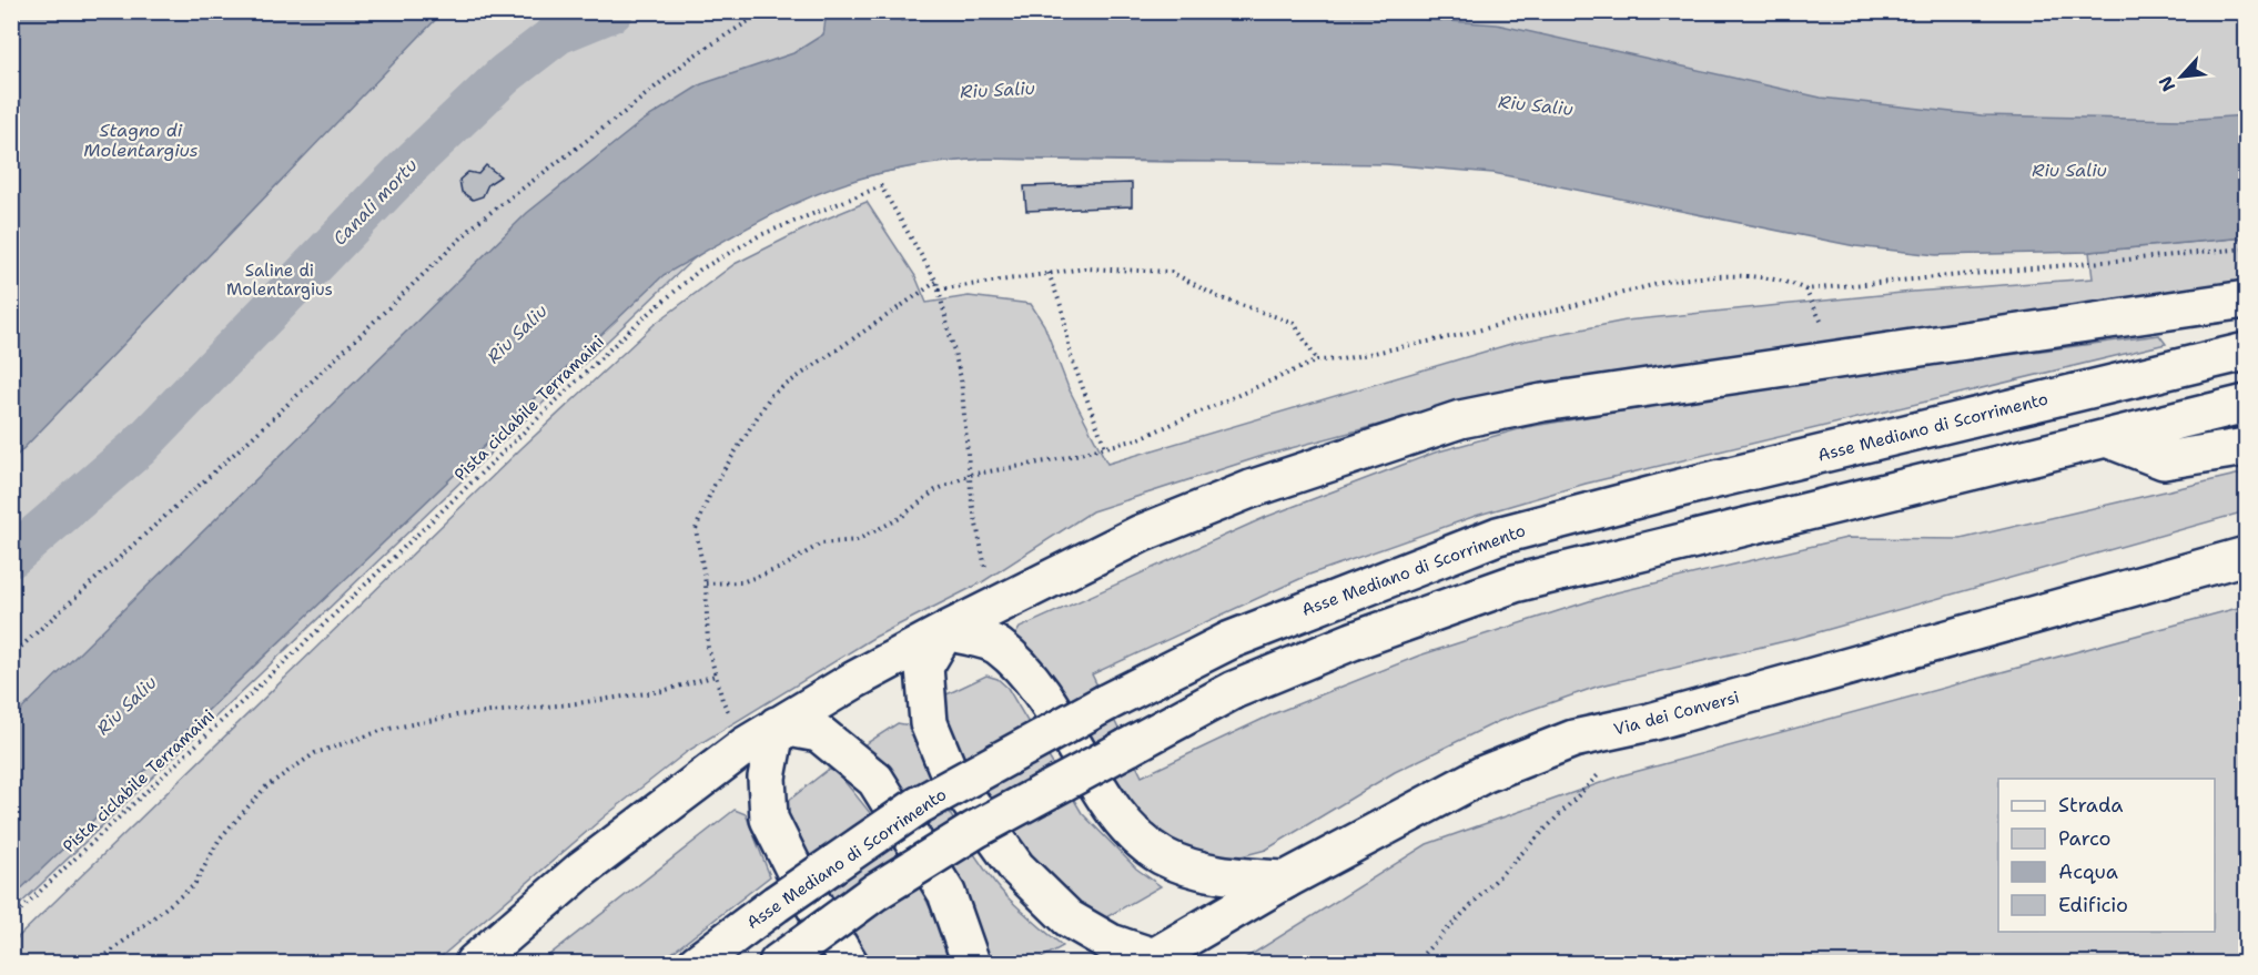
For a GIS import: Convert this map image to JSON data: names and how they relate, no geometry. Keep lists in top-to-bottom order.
{
  "streets": {
    "main road": ["Asse Mediano di Scorrimento", "Via dei Conversi"],
    "path": ["Pista ciclabile Terramaini"]
  },
  "water": ["Riu Saliu", "Stagno di Molentargius", "Canali mortu"],
  "parks": ["Saline di Molentargius"],
  "legend": [
    "Strada",
    "Parco",
    "Acqua",
    "Edificio"
  ],
  "north": "bottom left"
}
